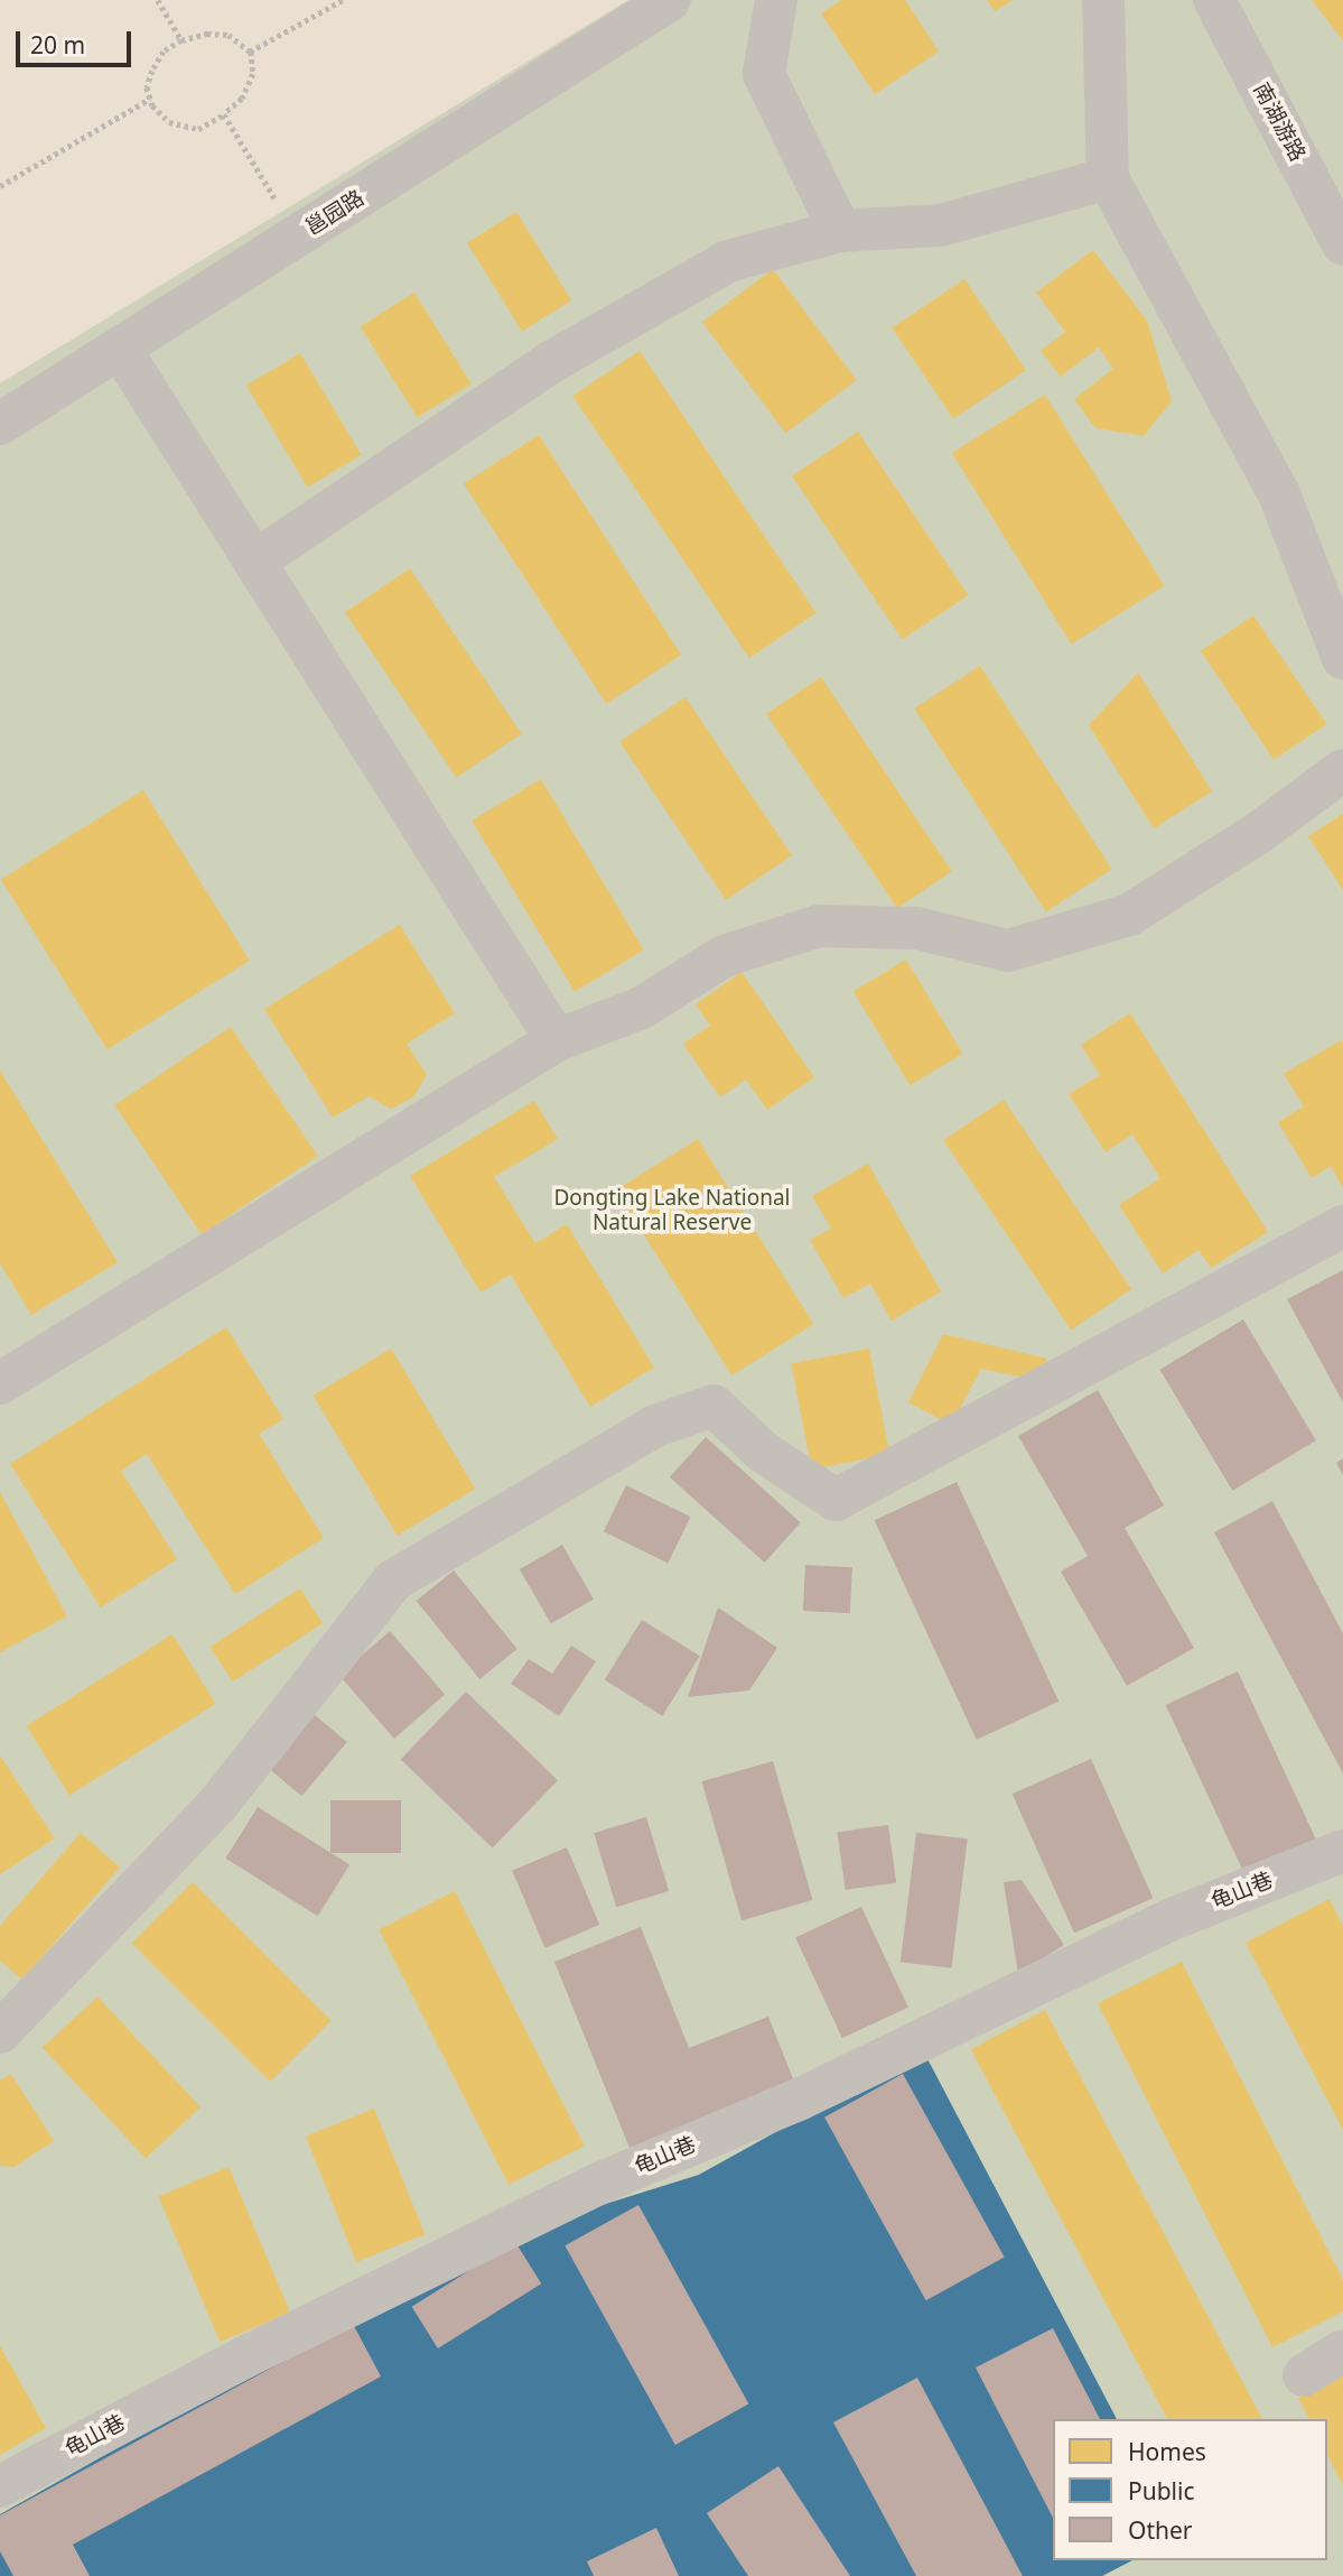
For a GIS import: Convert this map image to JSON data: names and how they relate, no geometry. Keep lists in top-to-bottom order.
{
  "streets": {
    "street": ["南湖游路", "邕园路", "龟山巷"]
  },
  "parks": ["Dongting Lake National Natural Reserve"],
  "legend": ["Homes", "Public", "Other"],
  "scale_bar": "20 m"
}
